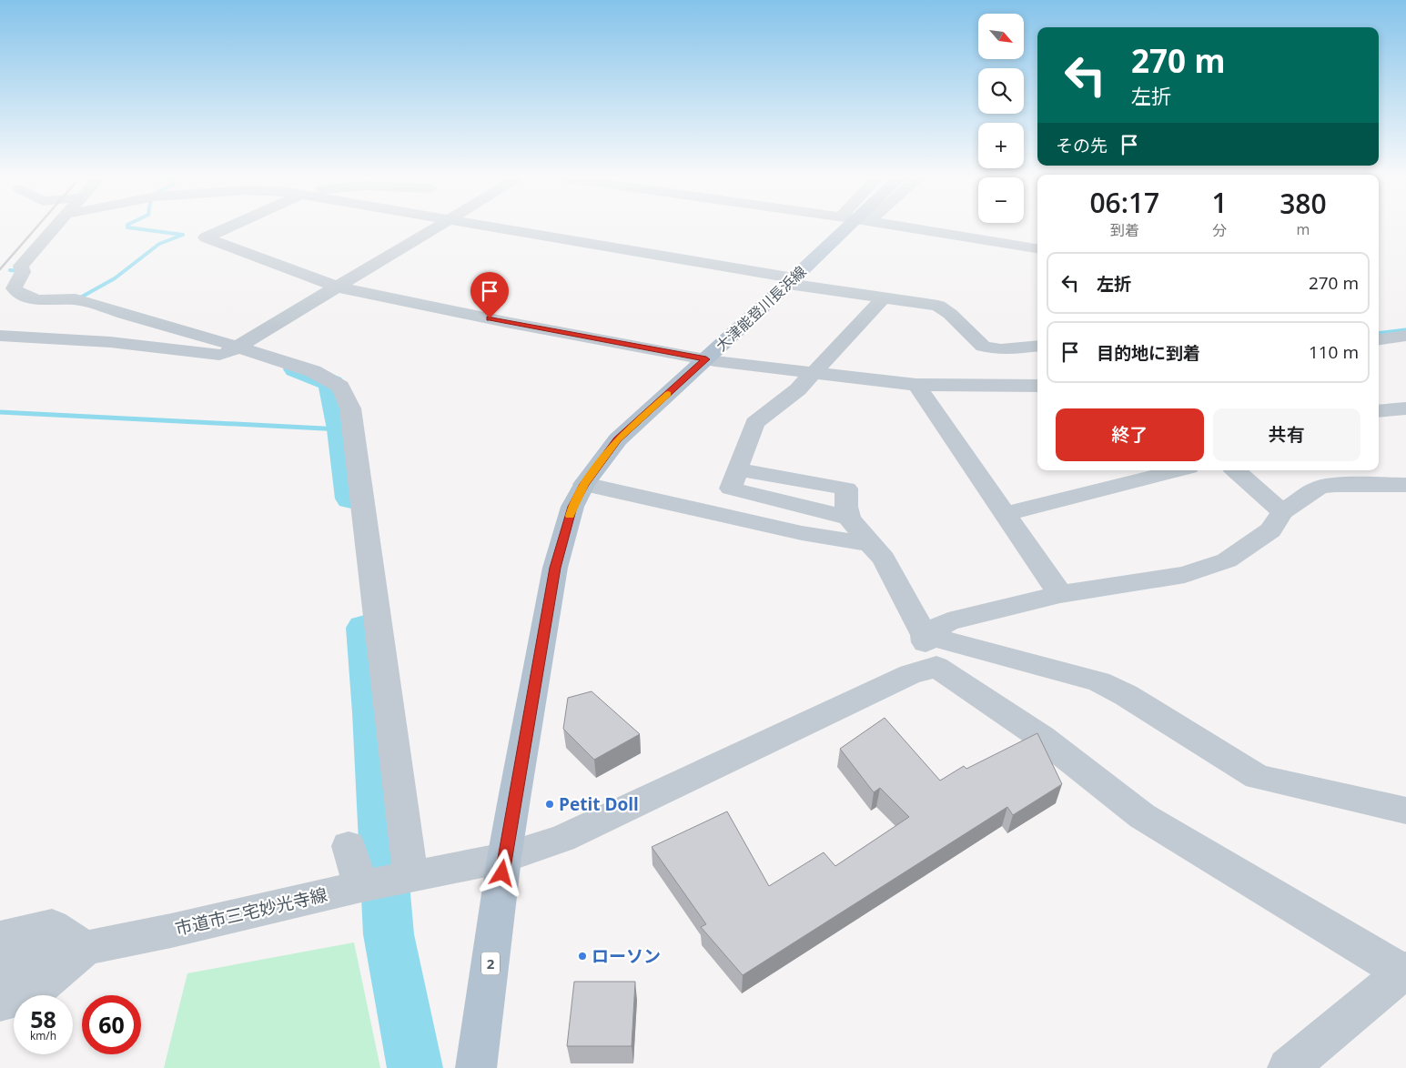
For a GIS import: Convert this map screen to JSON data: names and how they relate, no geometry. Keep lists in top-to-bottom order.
{
  "streets": {
    "main road": ["大津能登川長浜線", "2"],
    "street": ["市道市三宅妙光寺線"]
  },
  "crossings": [
    ["大津能登川長浜線", "市道市三宅妙光寺線"]
  ],
  "places": ["Petit Doll", "ローソン"],
  "north": "bottom right",
  "page": {
    "map_buttons": ["+", "−"],
    "turn": ["270 m", "左折"],
    "then": "その先",
    "eta": [
      "06:17",
      "到着",
      "1",
      "分",
      "380",
      "m"
    ],
    "list": [
      {
        "name": "左折",
        "value": "270 m"
      },
      {
        "name": "目的地に到着",
        "value": "110 m"
      }
    ],
    "buttons": ["終了", "共有"],
    "speed": "58 km/h",
    "limit": "60"
  }
}
